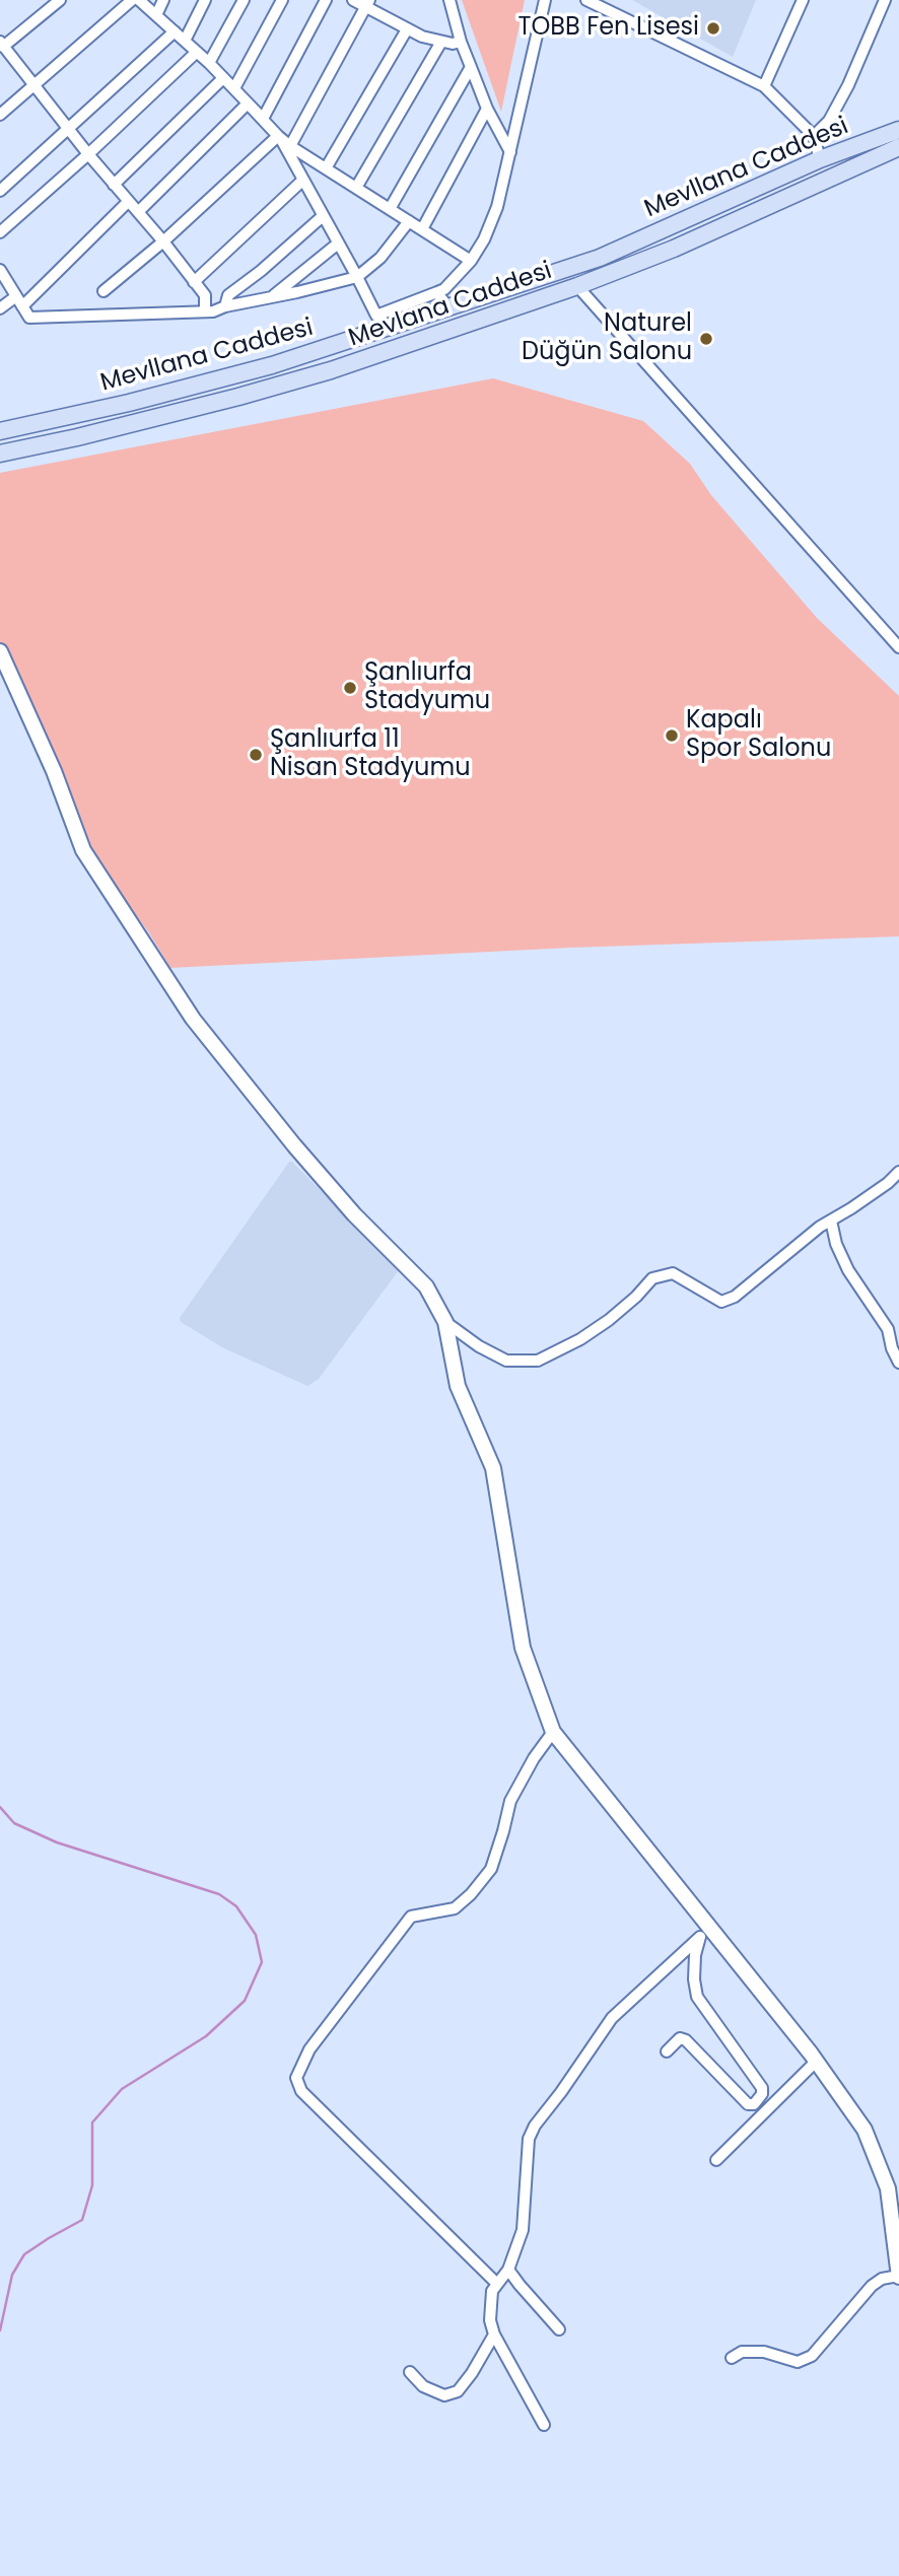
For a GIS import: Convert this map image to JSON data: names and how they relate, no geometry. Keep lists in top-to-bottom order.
{
  "streets": {
    "main road": ["Mevllana Caddesi", "Mevlana Caddesi"]
  },
  "places": [
    "TOBB Fen Lisesi",
    "Naturel Düğün Salonu",
    "Şanlıurfa Stadyumu",
    "Kapalı Spor Salonu",
    "Şanlıurfa 11 Nisan Stadyumu"
  ]
}
